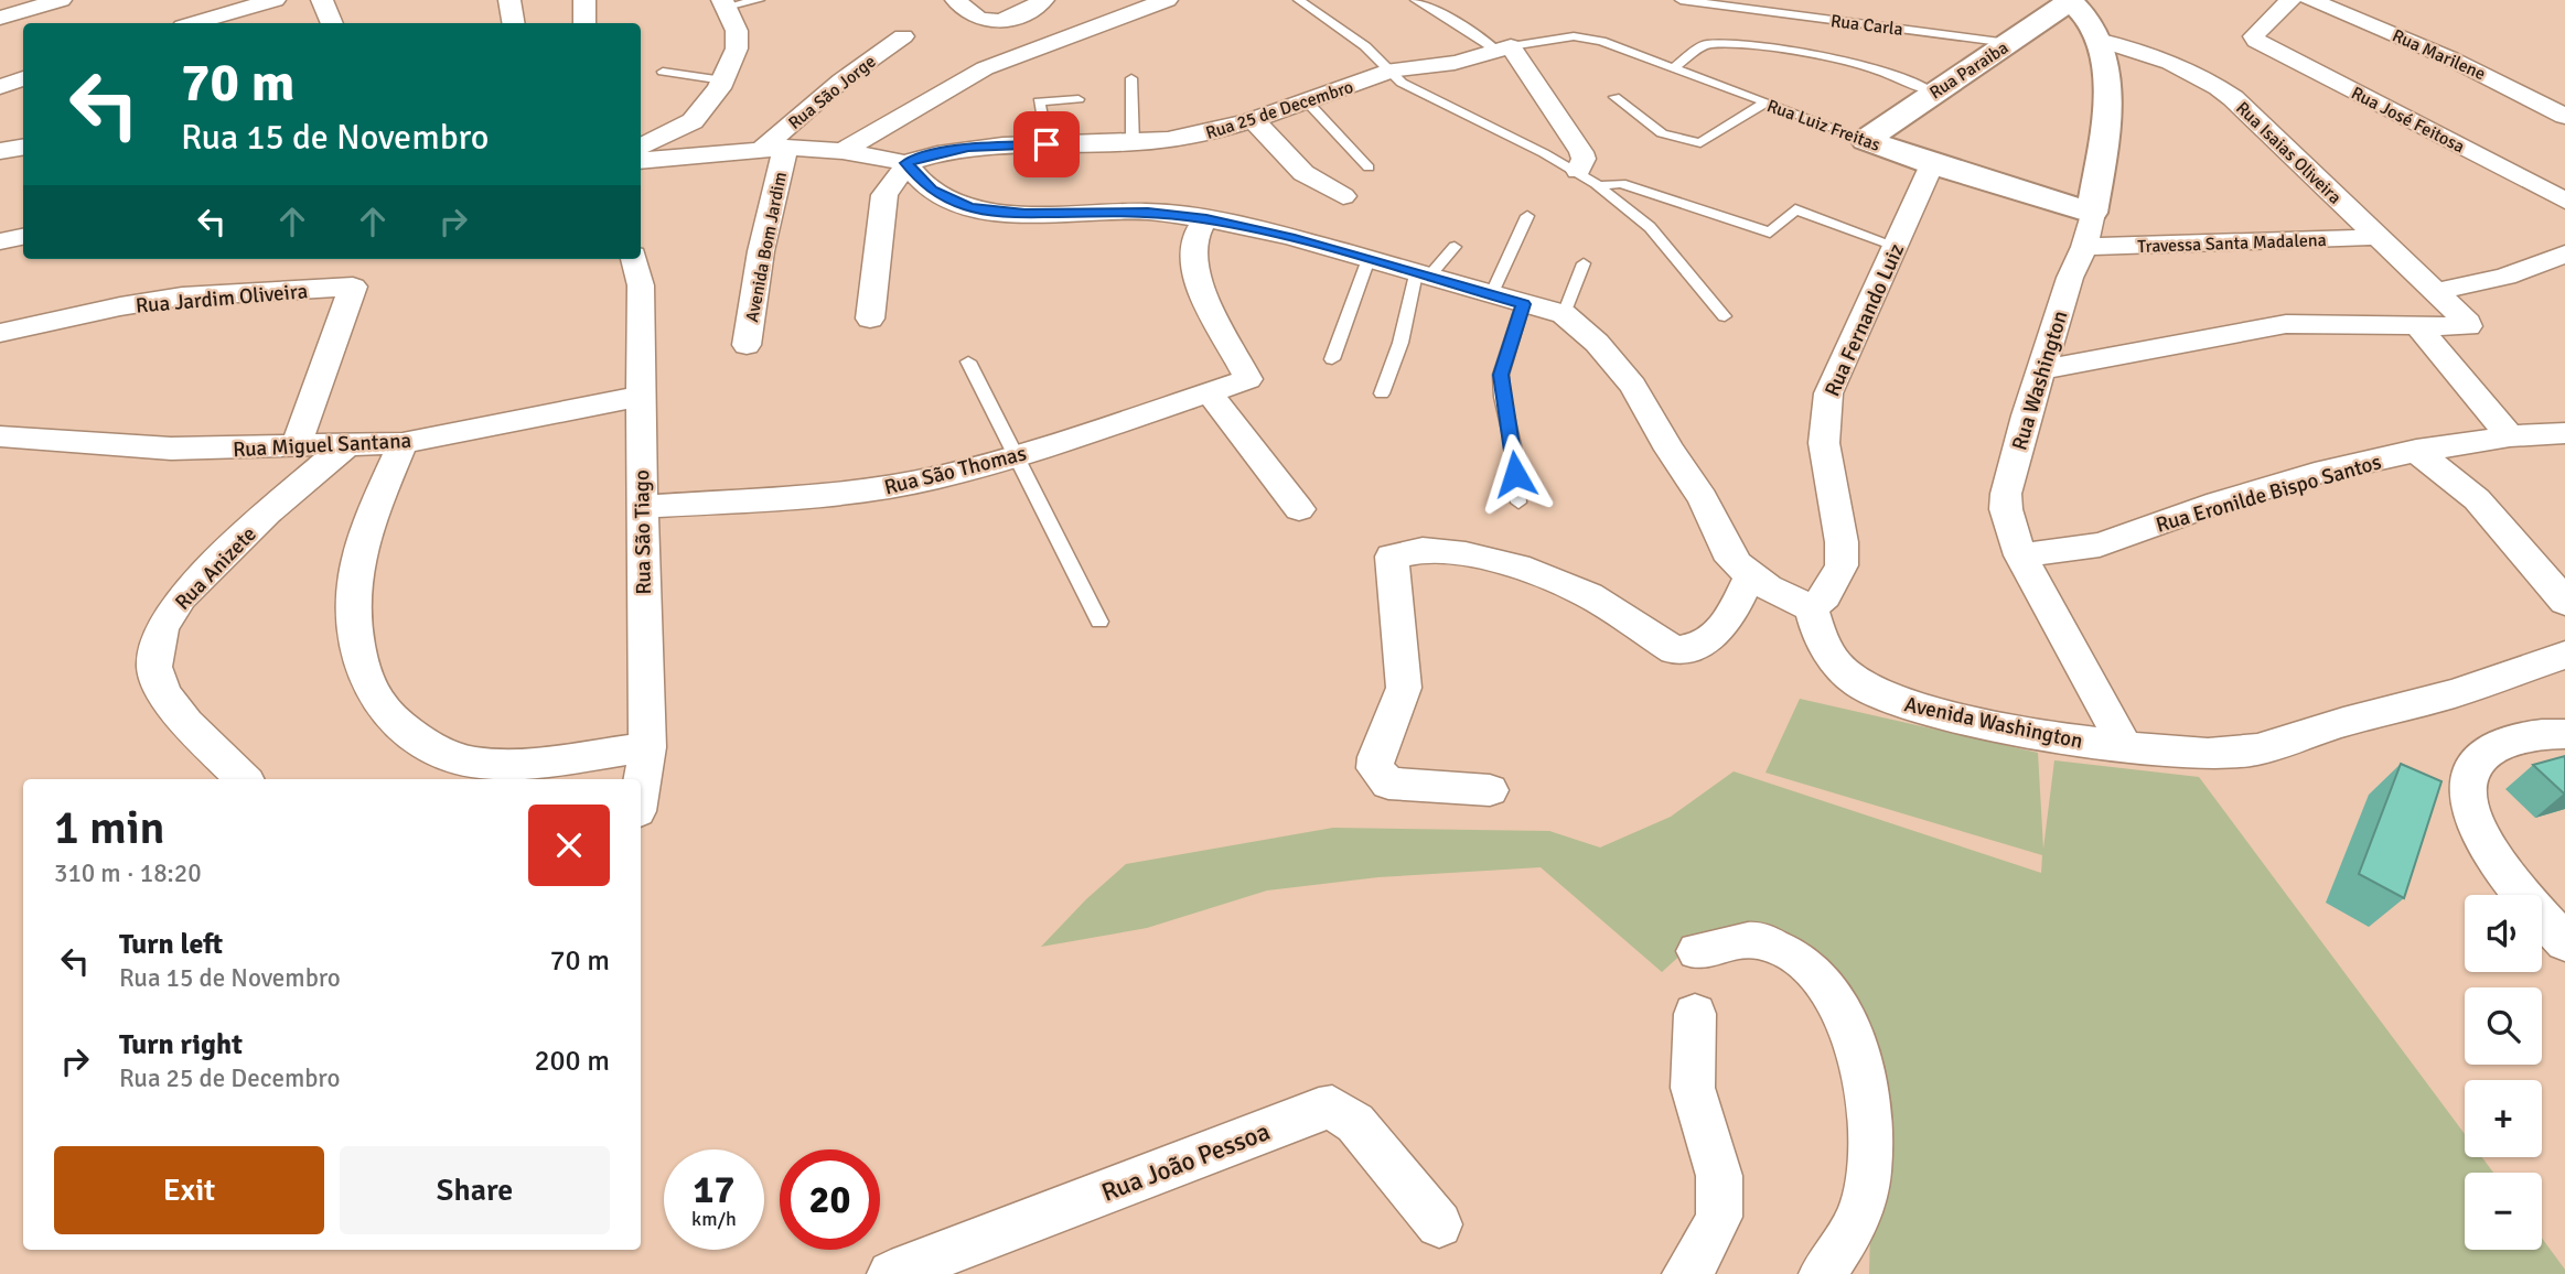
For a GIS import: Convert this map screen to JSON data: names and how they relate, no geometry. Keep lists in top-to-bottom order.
{
  "streets": {
    "street": [
      "Rua Marilene",
      "Rua Paraiba",
      "Rua São Jorge",
      "Rua 25 de Decembro",
      "Rua José Feitosa",
      "Rua Luiz Freitas",
      "Rua Isaias Oliveira",
      "Travessa Santa Madalena",
      "Avenida Bom Jardim",
      "Rua Jardim Oliveira",
      "Rua Fernando Luiz",
      "Rua Washington",
      "Rua Miguel Santana",
      "Rua São Thomas",
      "Rua Eronilde Bispo Santos",
      "Rua São Tiago",
      "Rua Anizete",
      "Avenida Washington",
      "Rua João Pessoa"
    ],
    "lane": ["Rua Carla"]
  },
  "crossings": [
    ["Rua Carla", "Rua Paraiba"],
    ["Rua Paraiba", "Rua Luiz Freitas"],
    ["Rua Paraiba", "Rua Washington"],
    ["Rua São Jorge", "Avenida Bom Jardim"],
    ["Rua 25 de Decembro", "Rua Luiz Freitas"],
    ["Rua Luiz Freitas", "Rua Fernando Luiz"],
    ["Rua Luiz Freitas", "Rua Washington"],
    ["Rua Isaias Oliveira", "Travessa Santa Madalena"],
    ["Rua Isaias Oliveira", "Rua Washington"],
    ["Travessa Santa Madalena", "Rua Washington"],
    ["Rua Jardim Oliveira", "Rua Miguel Santana"],
    ["Rua Fernando Luiz", "Avenida Washington"],
    ["Rua Washington", "Rua Eronilde Bispo Santos"],
    ["Rua Washington", "Avenida Washington"],
    ["Rua Miguel Santana", "Rua São Tiago"],
    ["Rua Miguel Santana", "Rua Anizete"],
    ["Rua São Thomas", "Rua São Tiago"]
  ],
  "page": {
    "turn": ["70 m", "Rua 15 de Novembro"],
    "heading": ["1 min", "310 m · 18:20"],
    "map_buttons": ["+", "−"],
    "list": [
      {
        "name": "Turn left",
        "note": "Rua 15 de Novembro",
        "value": "70 m"
      },
      {
        "name": "Turn right",
        "note": "Rua 25 de Decembro",
        "value": "200 m"
      }
    ],
    "buttons": ["Exit", "Share"],
    "speed": "17 km/h",
    "limit": "20"
  }
}
